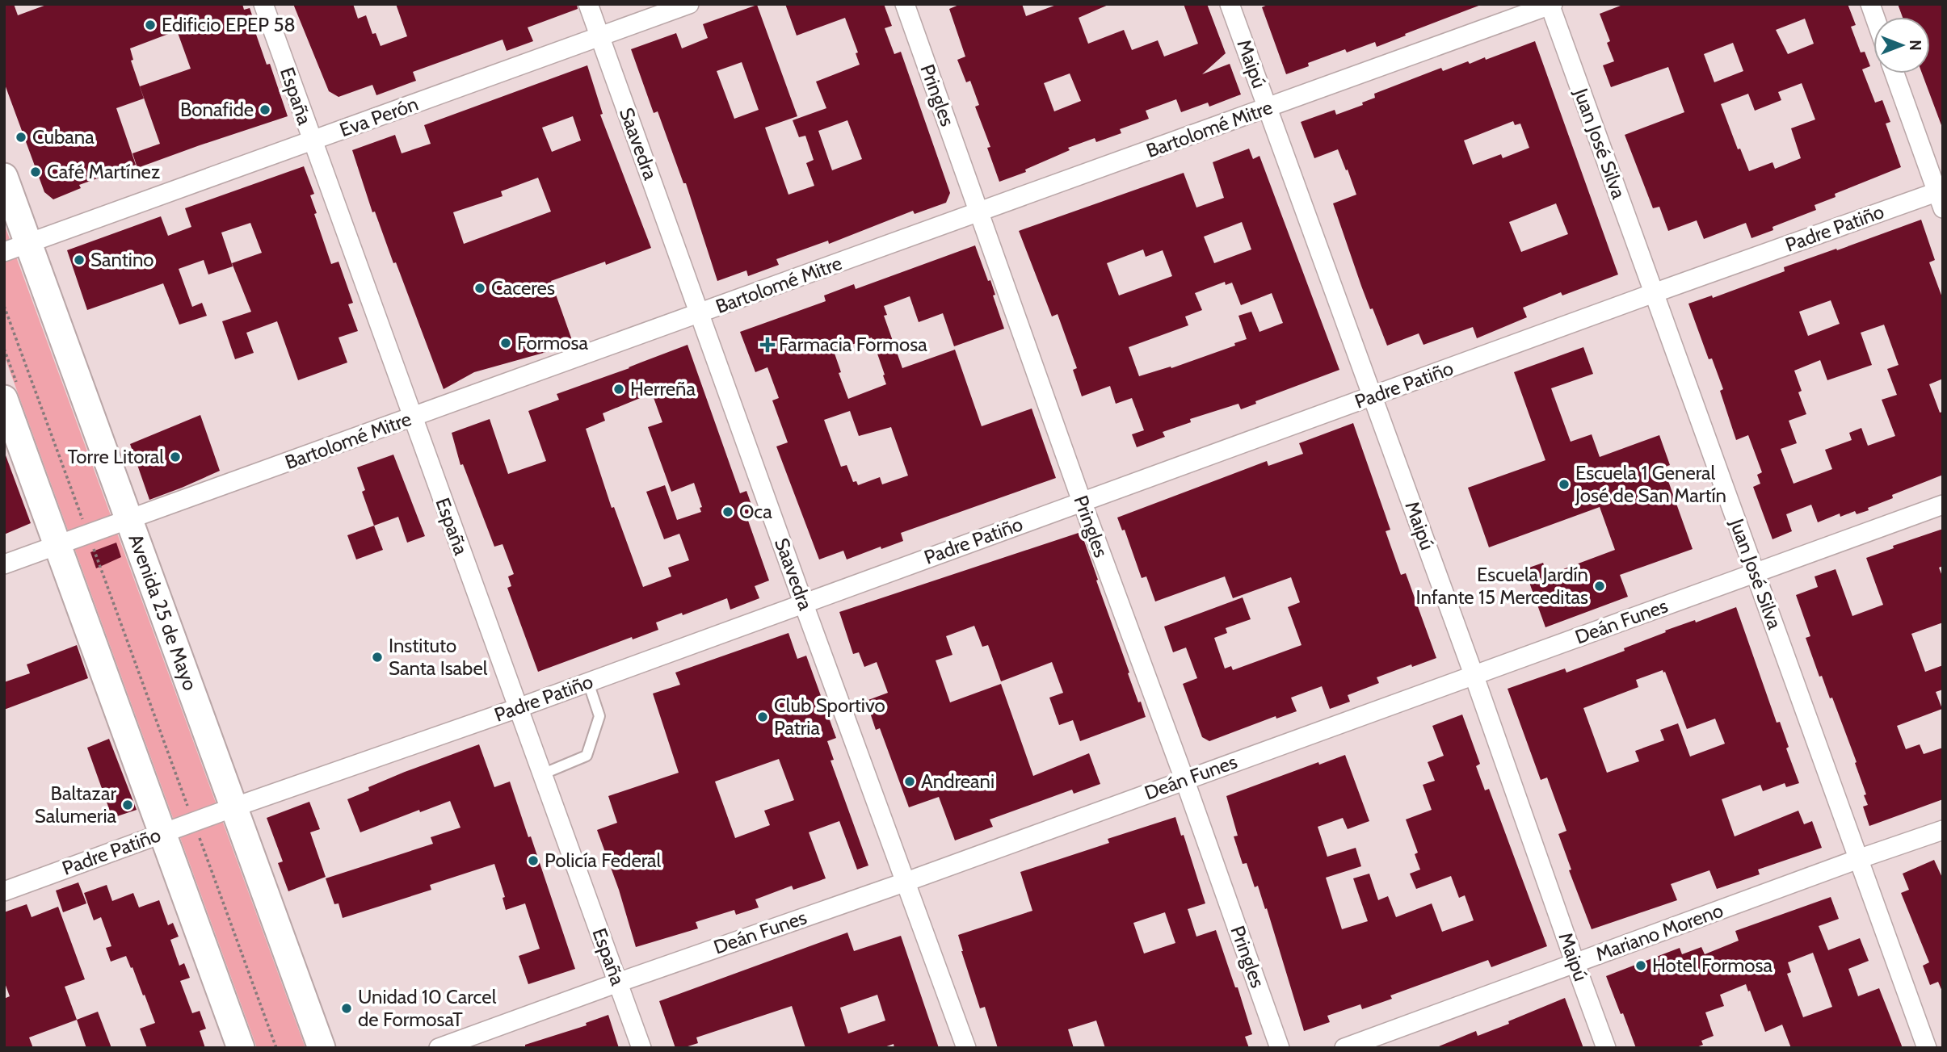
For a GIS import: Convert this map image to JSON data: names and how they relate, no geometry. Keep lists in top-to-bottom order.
{
  "streets": {
    "main road": ["Avenida 25 de Mayo"],
    "street": [
      "Maipú",
      "Pringles",
      "España",
      "Eva Perón",
      "Bartolomé Mitre",
      "Saavedra",
      "Juan José Silva",
      "Padre Patiño",
      "Deán Funes",
      "Mariano Moreno"
    ]
  },
  "crossings": [
    ["Maipú", "Bartolomé Mitre"],
    ["Maipú", "Padre Patiño"],
    ["Maipú", "Deán Funes"],
    ["Maipú", "Mariano Moreno"],
    ["Pringles", "Bartolomé Mitre"],
    ["Pringles", "Padre Patiño"],
    ["Pringles", "Deán Funes"],
    ["España", "Eva Perón"],
    ["España", "Bartolomé Mitre"],
    ["España", "Padre Patiño"],
    ["España", "Deán Funes"],
    ["Eva Perón", "Saavedra"],
    ["Eva Perón", "Avenida 25 de Mayo"],
    ["Bartolomé Mitre", "Saavedra"],
    ["Bartolomé Mitre", "Juan José Silva"],
    ["Bartolomé Mitre", "Avenida 25 de Mayo"],
    ["Saavedra", "Padre Patiño"],
    ["Saavedra", "Deán Funes"],
    ["Juan José Silva", "Padre Patiño"],
    ["Juan José Silva", "Deán Funes"],
    ["Juan José Silva", "Mariano Moreno"],
    ["Padre Patiño", "Avenida 25 de Mayo"]
  ],
  "places": {
    "other": [
      "Edificio EPEP 58",
      "Bonafide",
      "Cubana",
      "Café Martínez",
      "Santino",
      "Caceres",
      "Formosa",
      "Herreña",
      "Torre Litoral",
      "Escuela 1 General José de San Martín",
      "Oca",
      "Escuela Jardín Infante 15 Merceditas",
      "Instituto Santa Isabel",
      "Club Sportivo Patria",
      "Andreani",
      "Baltazar Salumeria",
      "Policía Federal",
      "Hotel Formosa",
      "Unidad 10 Carcel de FormosaT"
    ],
    "health": ["Farmacia Formosa"]
  },
  "north": "right"
}
